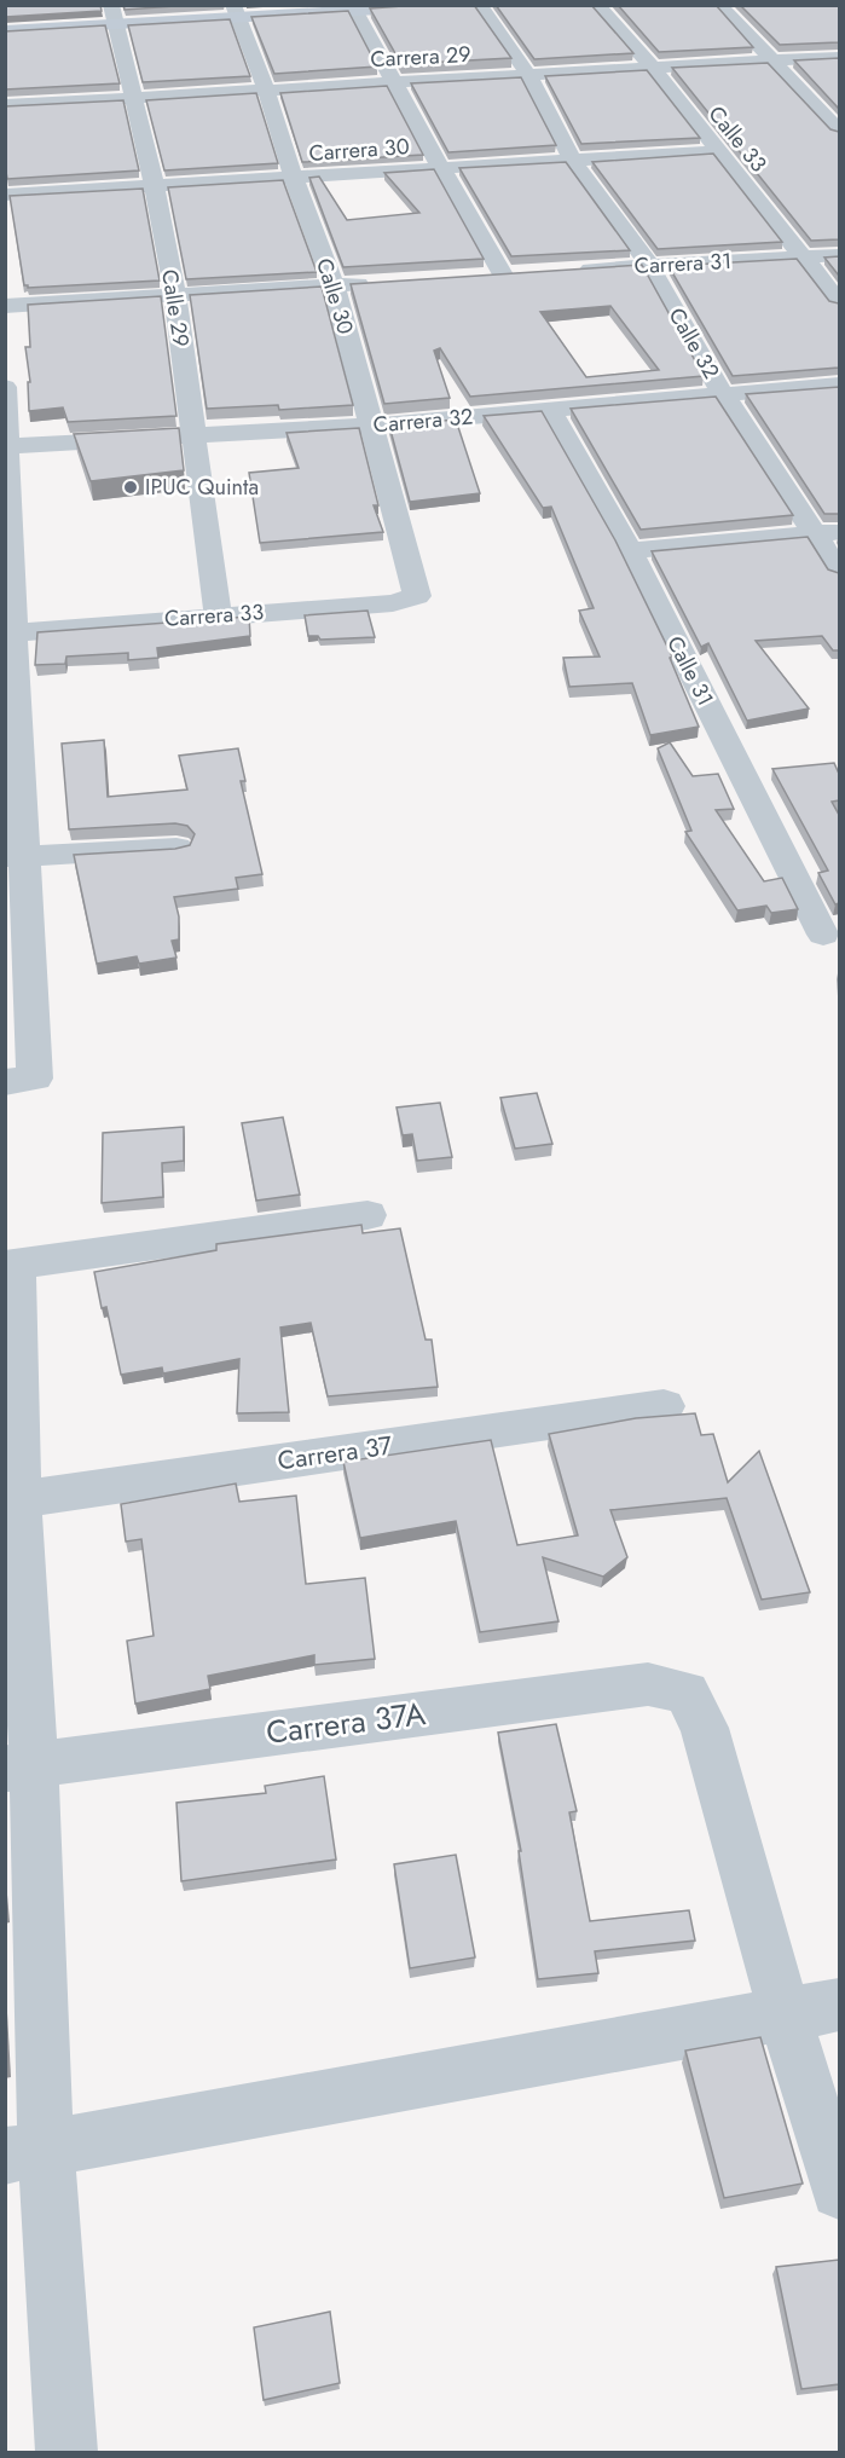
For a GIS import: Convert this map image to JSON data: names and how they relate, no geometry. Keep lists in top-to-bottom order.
{
  "streets": {
    "street": [
      "Carrera 29",
      "Calle 33",
      "Carrera 30",
      "Carrera 31",
      "Calle 30",
      "Calle 29",
      "Calle 32",
      "Carrera 32",
      "Carrera 33",
      "Calle 31",
      "Carrera 37",
      "Carrera 37A"
    ]
  },
  "crossings": [
    ["Carrera 29", "Calle 33"],
    ["Carrera 29", "Calle 30"],
    ["Carrera 29", "Calle 29"],
    ["Carrera 29", "Calle 32"],
    ["Calle 33", "Carrera 30"],
    ["Calle 33", "Carrera 31"],
    ["Carrera 30", "Calle 30"],
    ["Carrera 30", "Calle 29"],
    ["Carrera 30", "Calle 32"],
    ["Carrera 31", "Calle 32"],
    ["Calle 30", "Carrera 32"],
    ["Calle 30", "Carrera 33"],
    ["Calle 29", "Carrera 32"],
    ["Calle 29", "Carrera 33"],
    ["Calle 32", "Carrera 32"],
    ["Carrera 32", "Calle 31"]
  ],
  "places": ["IPUC Quinta"]
}
